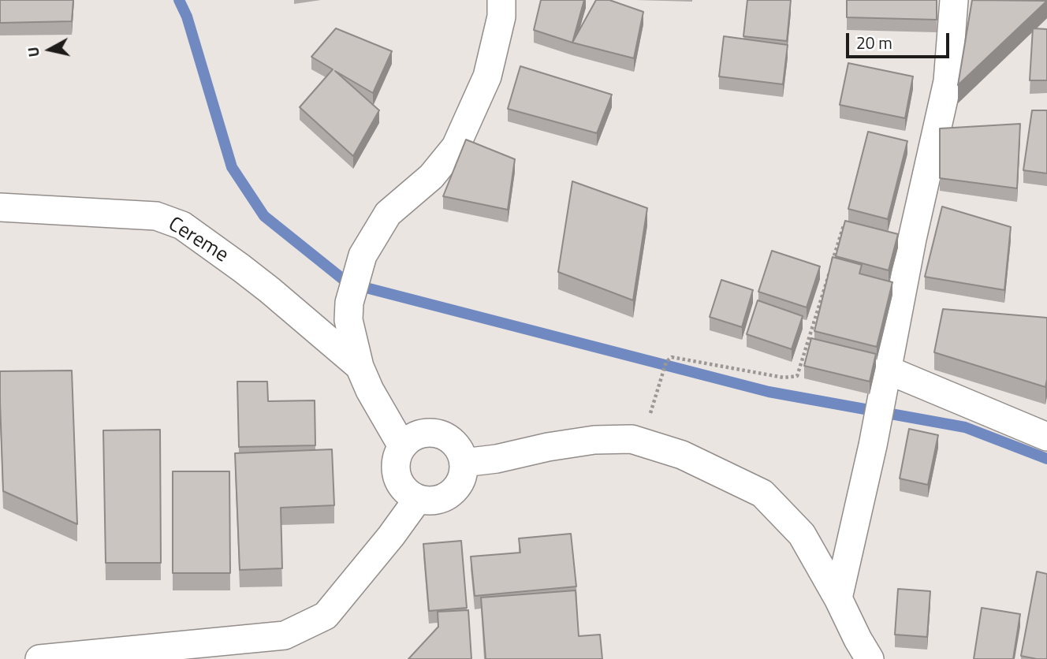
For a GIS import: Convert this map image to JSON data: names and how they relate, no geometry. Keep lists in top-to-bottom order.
{
  "streets": {
    "street": ["Cereme"]
  },
  "scale_bar": "20 m",
  "north": "left"
}
